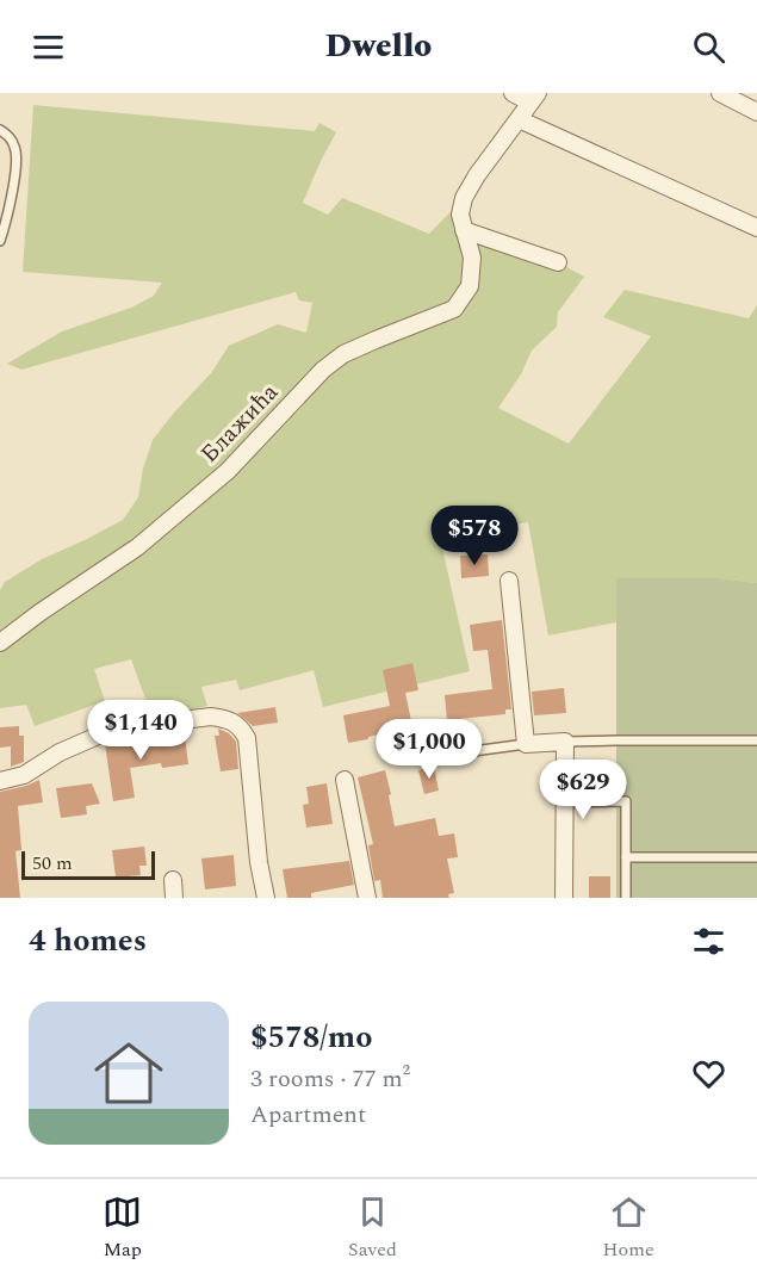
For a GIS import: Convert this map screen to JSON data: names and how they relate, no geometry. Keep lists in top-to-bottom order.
{
  "streets": {
    "street": ["Блажића"]
  },
  "scale_bar": "50 m",
  "page": {
    "header": "Dwello",
    "price": [
      "$578",
      "$1,140",
      "$1,000",
      "$629"
    ],
    "scale": "50 m",
    "heading": "4 homes",
    "list": [
      {
        "name": "$578/mo",
        "note": "3 rooms · 77 m² · Apartment"
      }
    ],
    "tabs": ["Map", "Saved", "Home"]
  }
}
